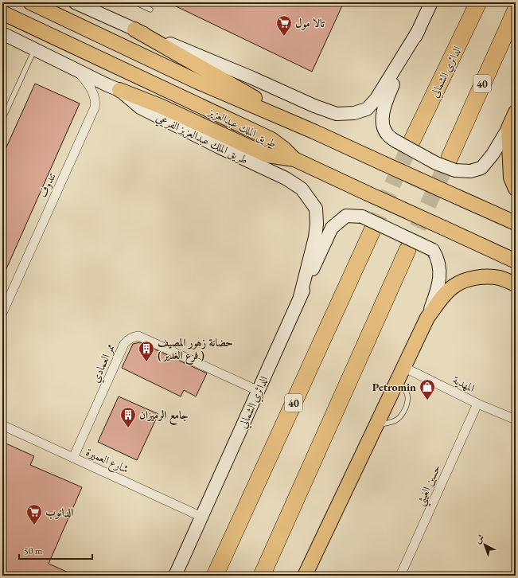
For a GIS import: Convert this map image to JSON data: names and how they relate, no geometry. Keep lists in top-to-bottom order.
{
  "streets": {
    "highway": ["الدائري الشمالي", "40"],
    "main road": ["طريق الملك عبدالعزيز"],
    "street": [
      "طريق الملك عبدالعزيز الفرعي",
      "تندوف",
      "ممر العمادي",
      "المهدية",
      "شارع العميرة",
      "حسين الغيثي"
    ]
  },
  "crossings": [
    ["الدائري الشمالي", "طريق الملك عبدالعزيز الفرعي"],
    ["الدائري الشمالي", "ممر العمادي"],
    ["الدائري الشمالي", "شارع العميرة"],
    ["طريق الملك عبدالعزيز الفرعي", "تندوف"],
    ["ممر العمادي", "شارع العميرة"],
    ["المهدية", "حسين الغيثي"]
  ],
  "places": {
    "supermarket": ["تالا مول", "الدانوب"],
    "building": ["حضانة زهور المصيف ( فرع الغدير )", "جامع الرميزان"],
    "shop": ["Petromin"]
  },
  "scale_bar": "50 m",
  "north": "top left"
}
